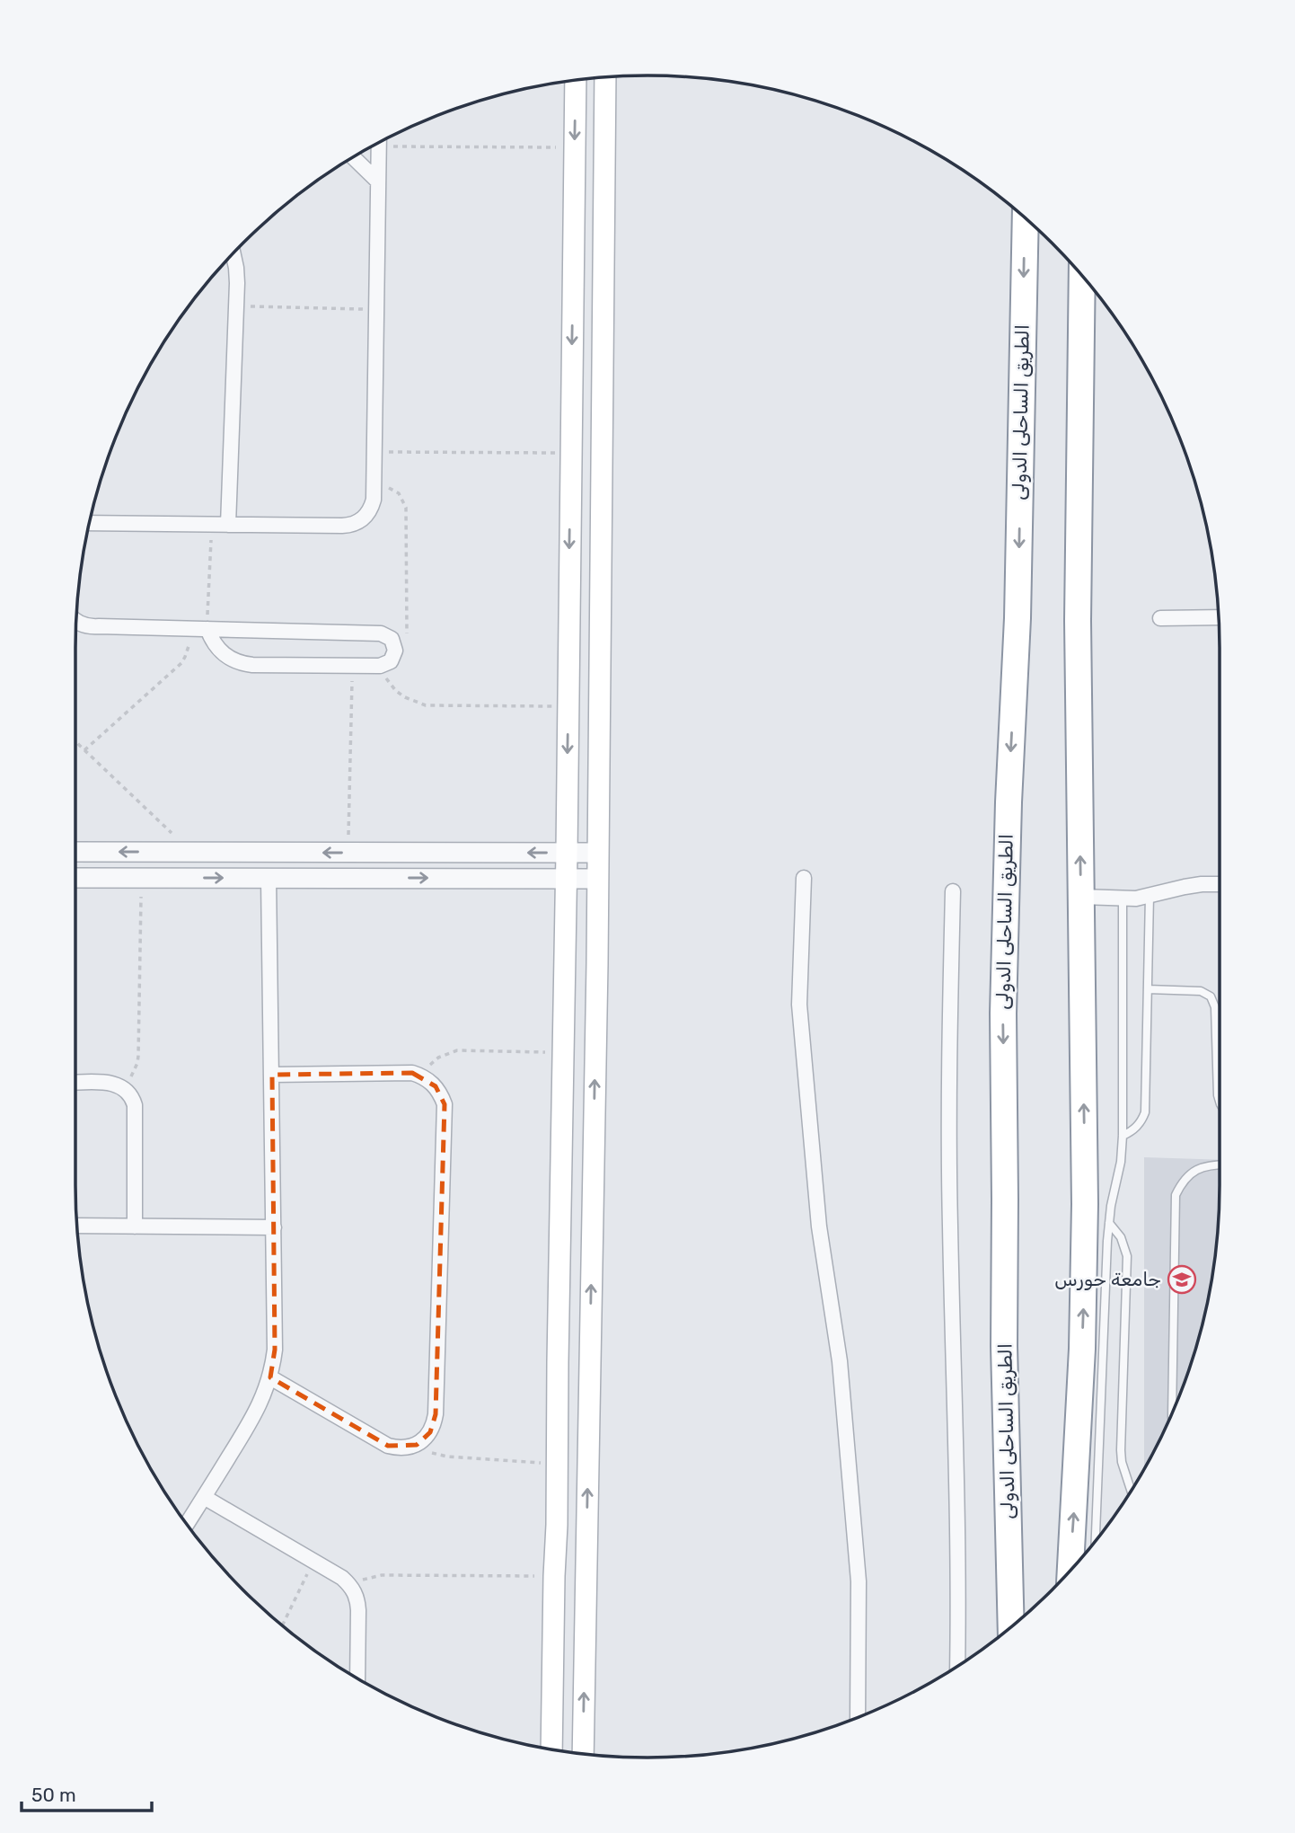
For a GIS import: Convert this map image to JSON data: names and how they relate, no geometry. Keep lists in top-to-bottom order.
{
  "streets": {
    "highway": ["الطريق الساحلى الدولى"]
  },
  "places": {
    "school or university": ["جامعة حورس"]
  },
  "scale_bar": "50 m"
}
